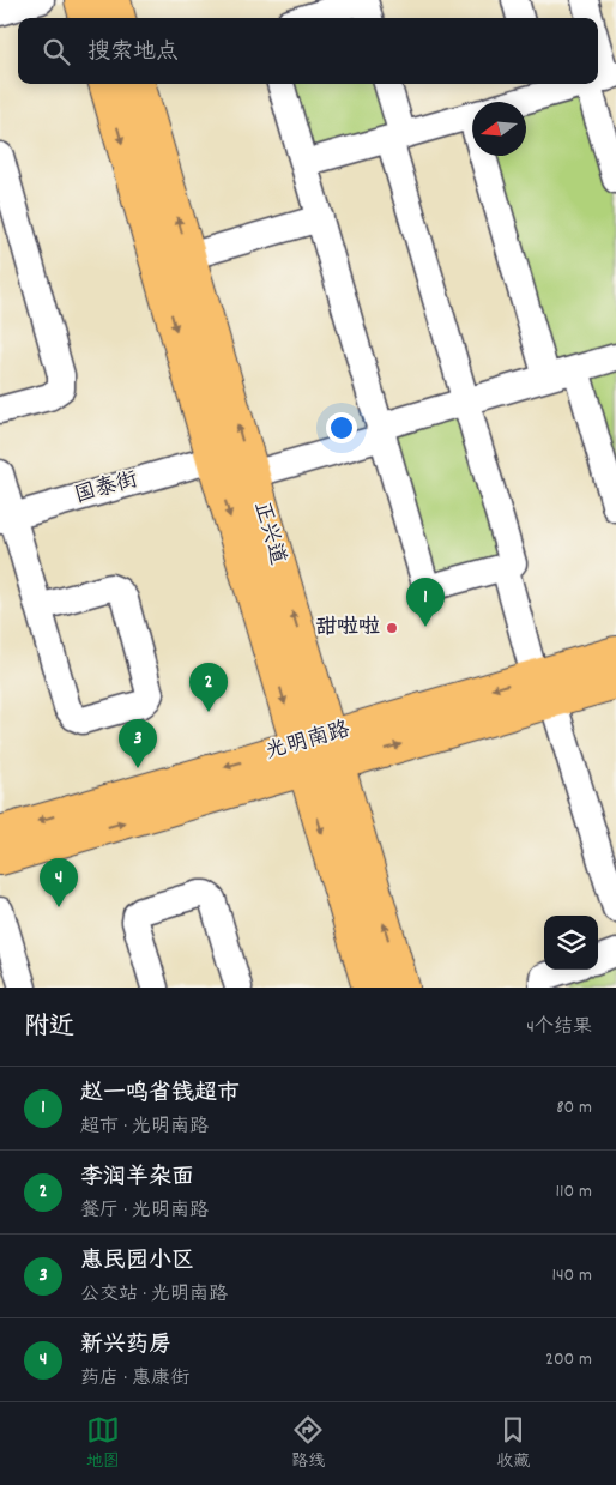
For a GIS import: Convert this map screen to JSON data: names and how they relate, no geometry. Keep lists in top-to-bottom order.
{
  "streets": {
    "main road": ["正兴道", "光明南路"],
    "street": ["国泰街"]
  },
  "crossings": [
    ["国泰街", "正兴道"],
    ["正兴道", "光明南路"]
  ],
  "places": ["甜啦啦"],
  "north": "left",
  "page": {
    "search": "搜索地点",
    "pins": [
      "1",
      "2",
      "3",
      "4"
    ],
    "heading": ["附近", "4个结果"],
    "list": [
      {
        "mark": "1",
        "name": "赵一鸣省钱超市",
        "note": "超市 · 光明南路",
        "value": "80 m"
      },
      {
        "mark": "2",
        "name": "李润羊杂面",
        "note": "餐厅 · 光明南路",
        "value": "110 m"
      },
      {
        "mark": "3",
        "name": "惠民园小区",
        "note": "公交站 · 光明南路",
        "value": "140 m"
      },
      {
        "mark": "4",
        "name": "新兴药房",
        "note": "药店 · 惠康街",
        "value": "200 m"
      }
    ],
    "nav": ["地图", "路线", "收藏"]
  }
}
